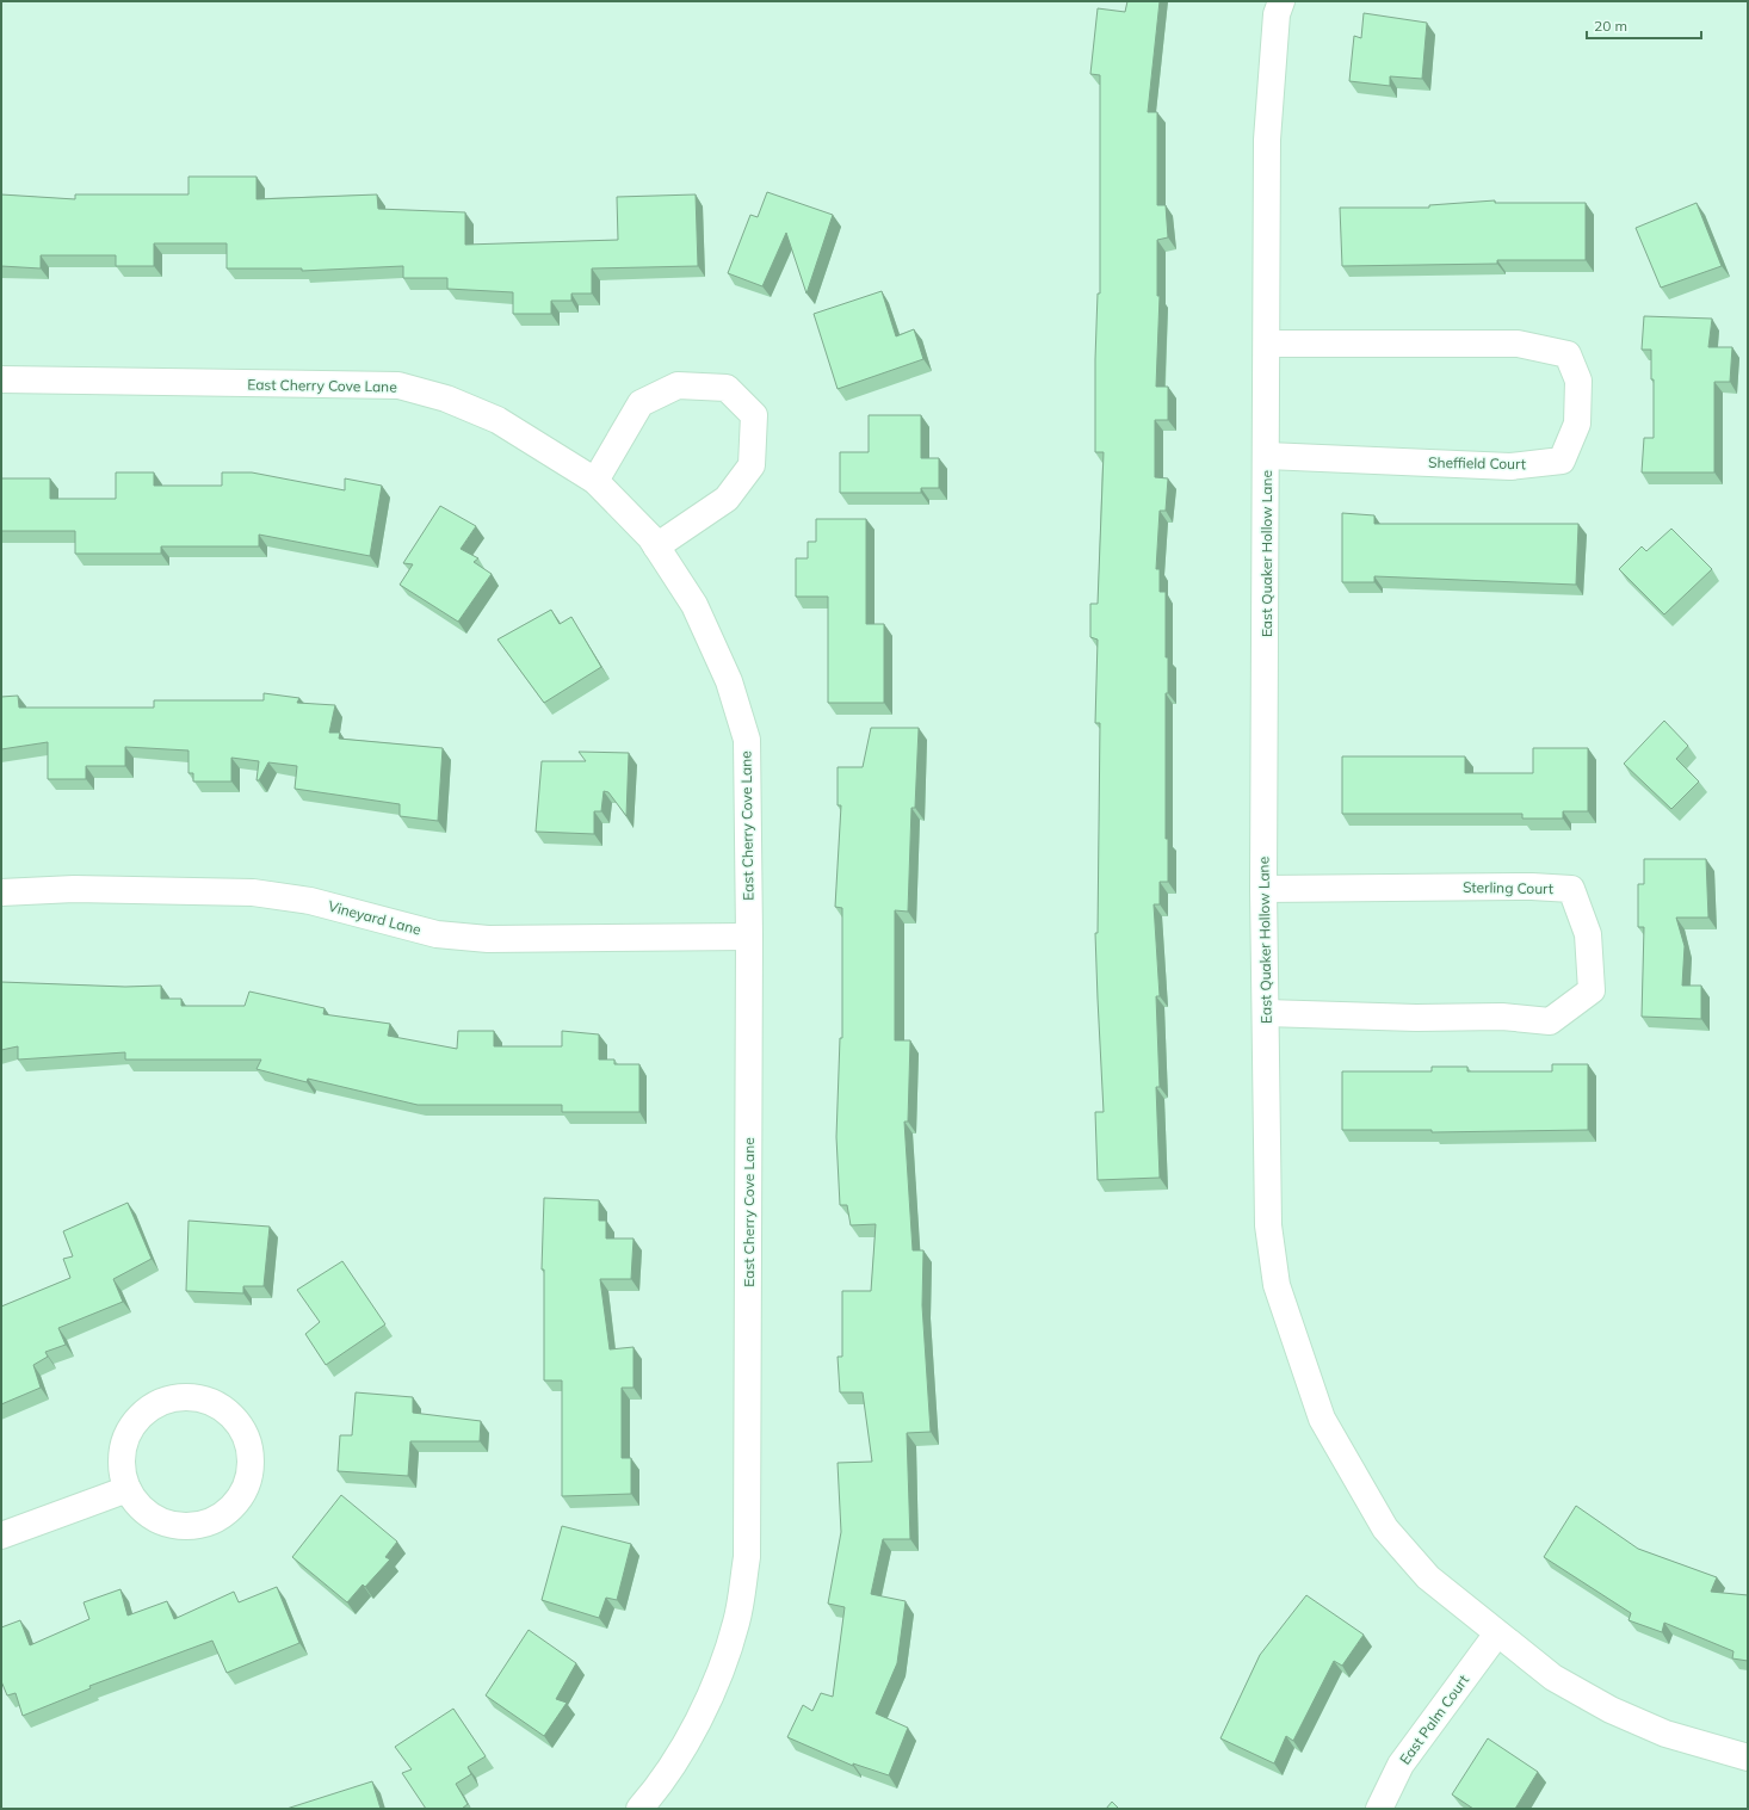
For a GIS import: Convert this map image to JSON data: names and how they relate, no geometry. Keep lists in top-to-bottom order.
{
  "streets": {
    "street": [
      "East Cherry Cove Lane",
      "Sheffield Court",
      "East Quaker Hollow Lane",
      "Sterling Court",
      "Vineyard Lane",
      "East Palm Court"
    ]
  },
  "crossings": [
    ["East Cherry Cove Lane", "Vineyard Lane"],
    ["Sheffield Court", "East Quaker Hollow Lane"],
    ["East Quaker Hollow Lane", "Sterling Court"],
    ["East Quaker Hollow Lane", "East Palm Court"]
  ],
  "scale_bar": "20 m"
}
